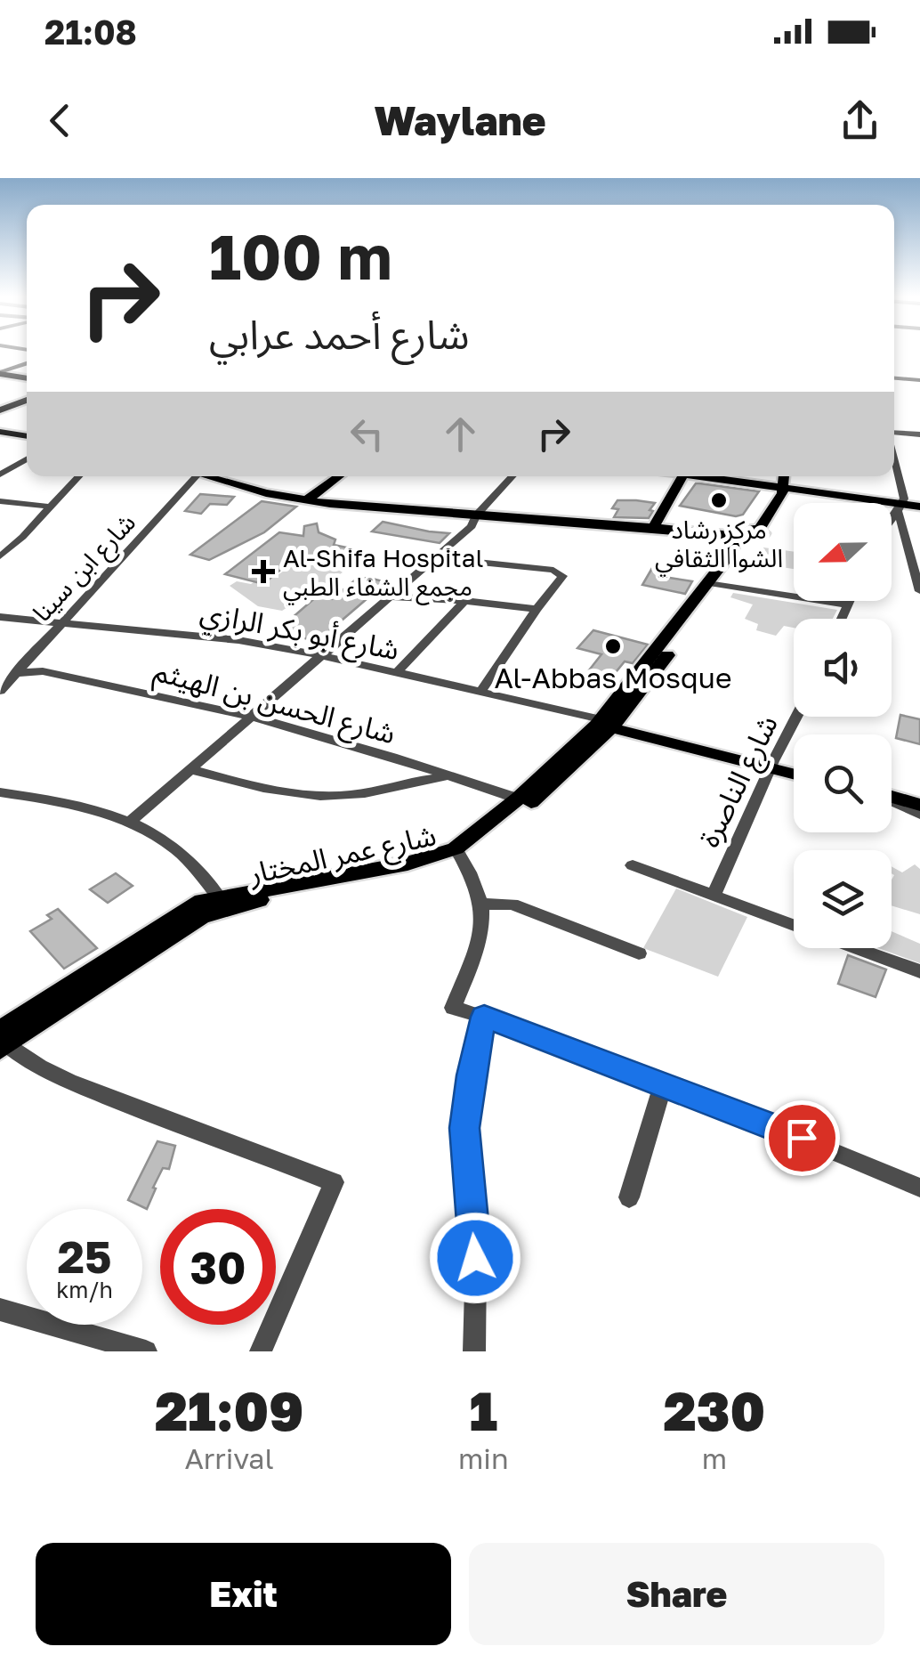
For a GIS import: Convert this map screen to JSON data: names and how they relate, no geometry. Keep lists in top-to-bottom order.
{
  "streets": {
    "main road": ["شارع عمر المختار"],
    "street": [
      "شارع ابن سينا",
      "شارع أبو بكر الرازي",
      "شارع الحسن بن الهيثم",
      "شارع الناصرة"
    ]
  },
  "crossings": [
    ["شارع ابن سينا", "شارع أبو بكر الرازي"],
    ["شارع ابن سينا", "شارع الحسن بن الهيثم"],
    ["شارع أبو بكر الرازي", "شارع عمر المختار"],
    ["شارع الحسن بن الهيثم", "شارع عمر المختار"]
  ],
  "places": {
    "other": ["مركز رشاد الشوا الثقافي", "Al-Abbas Mosque"],
    "health": ["Al-Shifa Hospital مجمع الشفاء الطبي"]
  },
  "north": "left",
  "page": {
    "status": "21:08",
    "header": "Waylane",
    "turn": ["100 m", "شارع أحمد عرابي"],
    "speed": "25 km/h",
    "limit": "30",
    "eta": [
      "21:09",
      "Arrival",
      "1",
      "min",
      "230",
      "m"
    ],
    "buttons": ["Exit", "Share"]
  }
}
